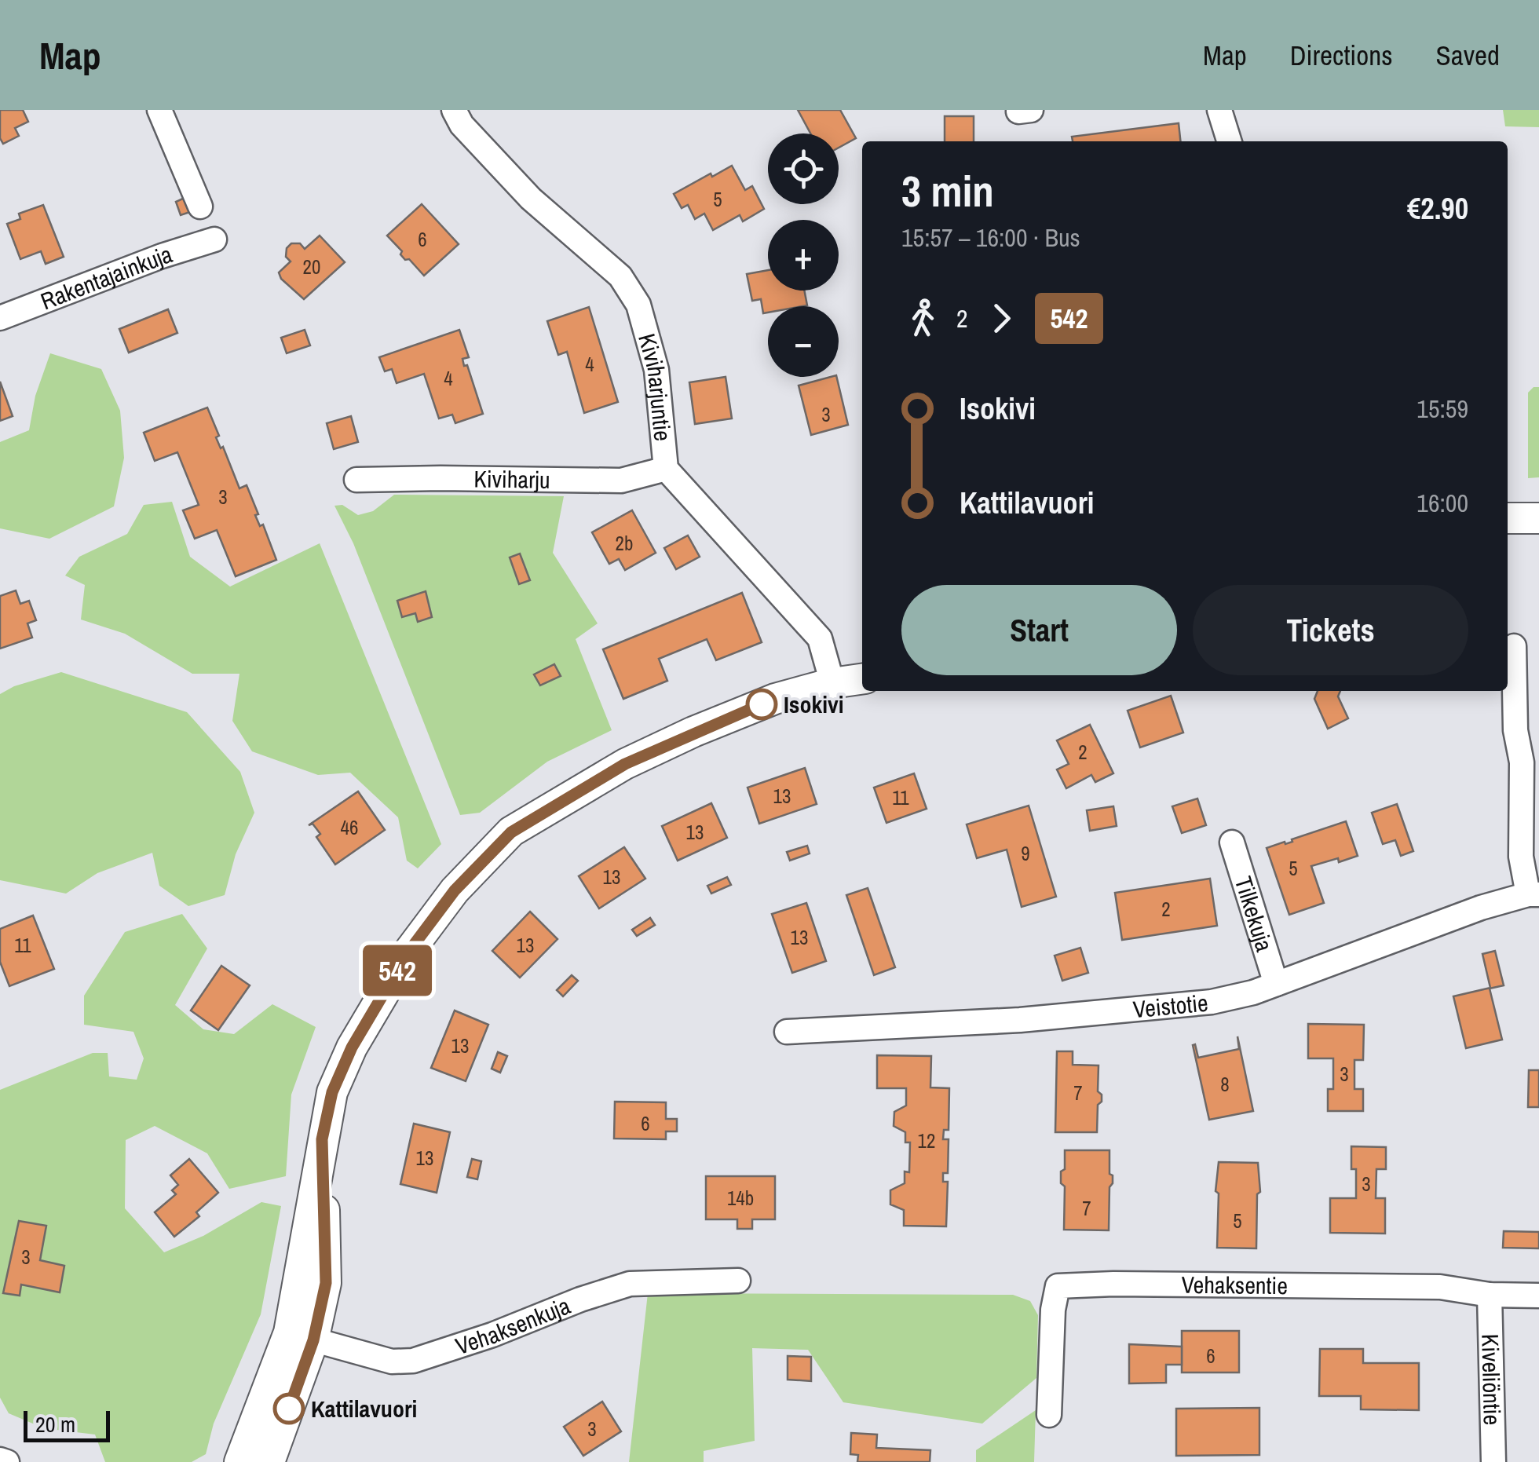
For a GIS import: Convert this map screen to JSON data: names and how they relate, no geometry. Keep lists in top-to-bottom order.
{
  "streets": {
    "street": [
      "Rakentajainkuja",
      "Kiviharjuntie",
      "Kiviharju",
      "Tilkekuja",
      "Veistotie",
      "Vehaksentie",
      "Vehaksenkuja",
      "Kiveliöntie"
    ]
  },
  "crossings": [
    ["Kiviharjuntie", "Kiviharju"],
    ["Tilkekuja", "Veistotie"],
    ["Vehaksentie", "Kiveliöntie"]
  ],
  "places": ["Isokivi", "Kattilavuori"],
  "lines": ["bus line 542"],
  "house_numbers": [
    "5",
    "6",
    "20",
    "4",
    "4",
    "3",
    "3",
    "2b",
    "2",
    "13",
    "11",
    "46",
    "13",
    "9",
    "5",
    "13",
    "2",
    "13",
    "11",
    "13",
    "13",
    "3",
    "8",
    "7",
    "6",
    "12",
    "13",
    "3",
    "14b",
    "7",
    "5",
    "3",
    "6",
    "3"
  ],
  "scale_bar": "20 m",
  "page": {
    "header": "Map",
    "nav": ["Map", "Directions", "Saved"],
    "on_map": "542",
    "map_buttons": ["+", "−"],
    "heading": ["3 min", "15:57 – 16:00 · Bus", "€2.90"],
    "legs": ["2", "542"],
    "list": [
      {
        "name": "Isokivi",
        "value": "15:59"
      },
      {
        "name": "Kattilavuori",
        "value": "16:00"
      }
    ],
    "buttons": ["Start", "Tickets"],
    "scale": "20 m"
  }
}
